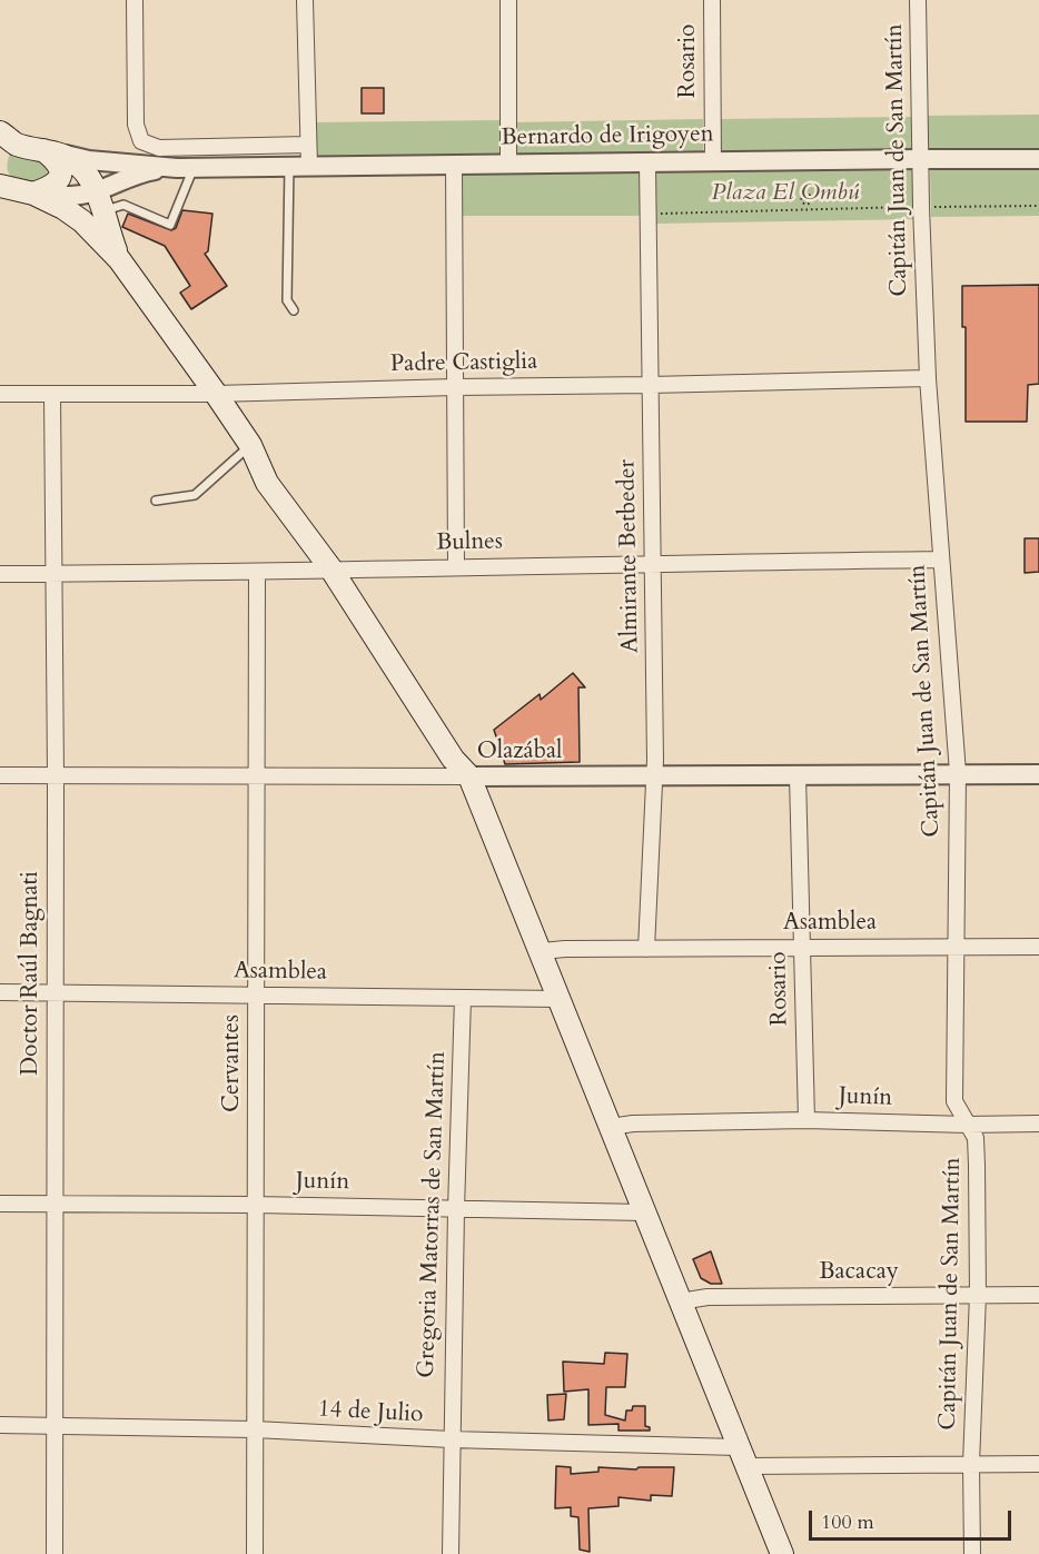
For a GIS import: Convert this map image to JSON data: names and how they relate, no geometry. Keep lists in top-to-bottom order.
{
  "streets": {
    "main road": ["Bernardo de Irigoyen"],
    "street": [
      "Rosario",
      "Capitán Juan de San Martín",
      "Padre Castiglia",
      "Bulnes",
      "Almirante Betbeder",
      "Olazábal",
      "Asamblea",
      "Doctor Raúl Bagnati",
      "Cervantes",
      "Junín",
      "Gregoria Matorras de San Martín",
      "Bacacay",
      "14 de Julio"
    ]
  },
  "crossings": [
    ["Rosario", "Bernardo de Irigoyen"],
    ["Rosario", "Olazábal"],
    ["Rosario", "Asamblea"],
    ["Rosario", "Junín"],
    ["Bernardo de Irigoyen", "Capitán Juan de San Martín"],
    ["Bernardo de Irigoyen", "Almirante Betbeder"],
    ["Capitán Juan de San Martín", "Padre Castiglia"],
    ["Capitán Juan de San Martín", "Bulnes"],
    ["Capitán Juan de San Martín", "Olazábal"],
    ["Capitán Juan de San Martín", "Asamblea"],
    ["Capitán Juan de San Martín", "Junín"],
    ["Capitán Juan de San Martín", "Bacacay"],
    ["Capitán Juan de San Martín", "14 de Julio"],
    ["Padre Castiglia", "Almirante Betbeder"],
    ["Padre Castiglia", "Doctor Raúl Bagnati"],
    ["Bulnes", "Almirante Betbeder"],
    ["Bulnes", "Doctor Raúl Bagnati"],
    ["Bulnes", "Cervantes"],
    ["Almirante Betbeder", "Olazábal"],
    ["Almirante Betbeder", "Asamblea"],
    ["Olazábal", "Doctor Raúl Bagnati"],
    ["Olazábal", "Cervantes"],
    ["Asamblea", "Doctor Raúl Bagnati"],
    ["Asamblea", "Cervantes"],
    ["Asamblea", "Gregoria Matorras de San Martín"],
    ["Doctor Raúl Bagnati", "Junín"],
    ["Doctor Raúl Bagnati", "14 de Julio"],
    ["Cervantes", "Junín"],
    ["Cervantes", "14 de Julio"],
    ["Junín", "Gregoria Matorras de San Martín"],
    ["Gregoria Matorras de San Martín", "14 de Julio"]
  ],
  "parks": ["Plaza El Ombú"],
  "scale_bar": "100 m"
}
